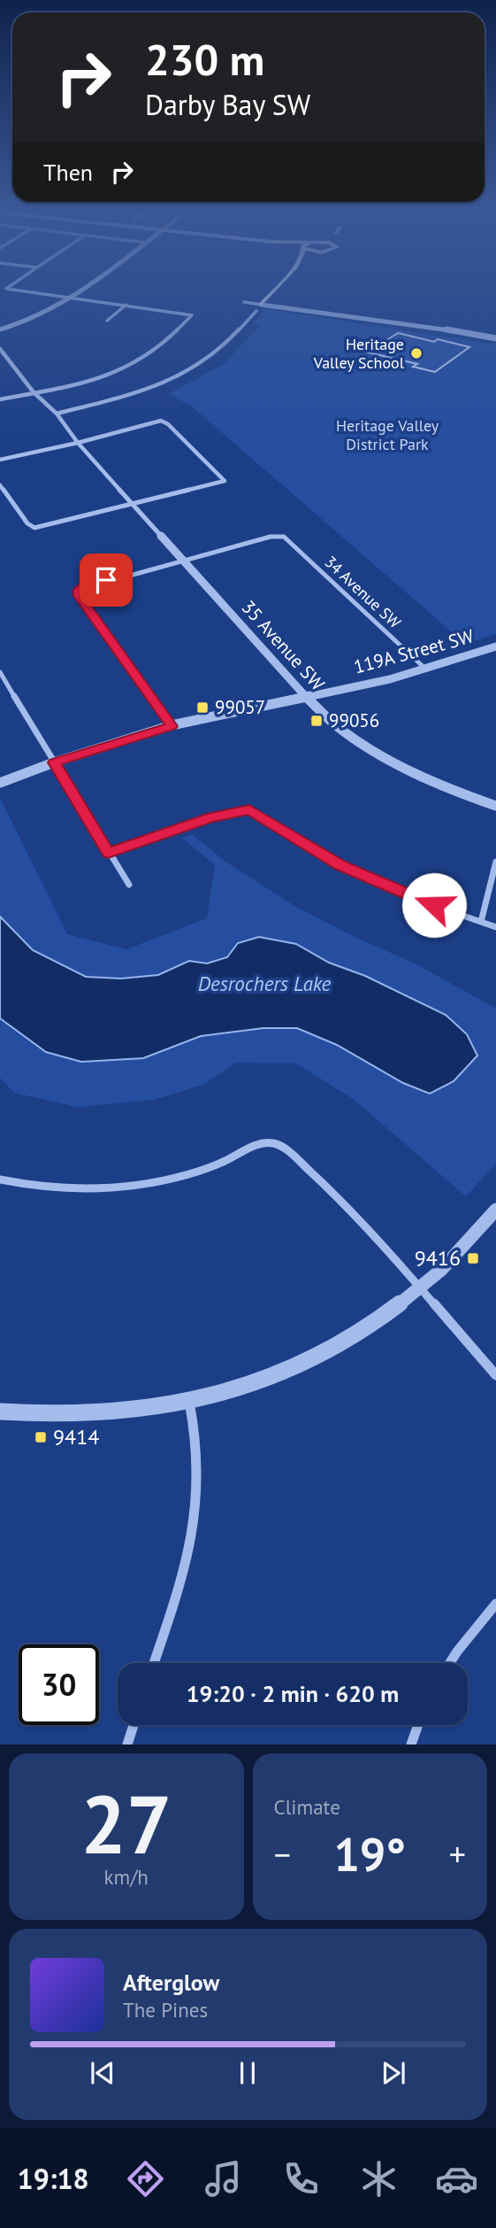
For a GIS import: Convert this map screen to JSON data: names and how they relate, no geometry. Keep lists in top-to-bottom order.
{
  "streets": {
    "street": ["34 Avenue SW", "35 Avenue SW", "119A Street SW"]
  },
  "crossings": [
    ["34 Avenue SW", "35 Avenue SW"],
    ["34 Avenue SW", "119A Street SW"],
    ["35 Avenue SW", "119A Street SW"]
  ],
  "water": ["Desrochers Lake"],
  "parks": ["Heritage Valley District Park"],
  "places": {
    "other": ["Heritage Valley School"],
    "transit": [
      "99057",
      "99056",
      "9416",
      "9414"
    ]
  },
  "page": {
    "turn": ["230 m", "Darby Bay SW"],
    "then": "Then",
    "limit": "30",
    "trip": "19:20 · 2 min · 620 m",
    "tile": [
      ["27", "km/h"],
      "Climate"
    ],
    "heat": ["−", "19°", "+"],
    "song": ["Afterglow", "The Pines"],
    "tabs": "19:18"
  }
}
